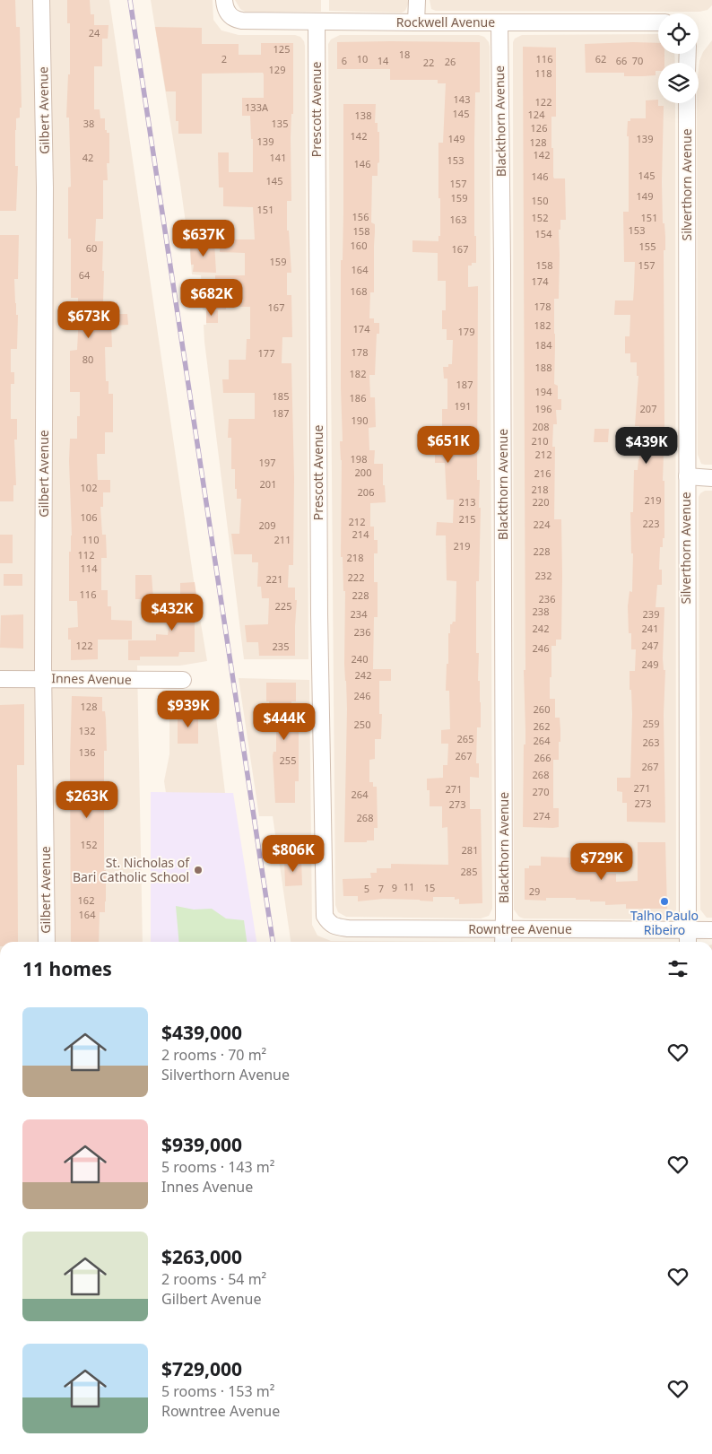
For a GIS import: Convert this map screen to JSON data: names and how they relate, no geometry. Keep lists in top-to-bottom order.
{
  "streets": {
    "street": [
      "Rockwell Avenue",
      "Prescott Avenue",
      "Gilbert Avenue",
      "Blackthorn Avenue",
      "Silverthorn Avenue",
      "Innes Avenue",
      "Rowntree Avenue"
    ]
  },
  "crossings": [
    ["Rockwell Avenue", "Prescott Avenue"],
    ["Rockwell Avenue", "Blackthorn Avenue"],
    ["Prescott Avenue", "Rowntree Avenue"],
    ["Gilbert Avenue", "Innes Avenue"],
    ["Blackthorn Avenue", "Rowntree Avenue"],
    ["Silverthorn Avenue", "Rowntree Avenue"]
  ],
  "places": ["St. Nicholas of Bari Catholic School", "Talho Paulo Ribeiro"],
  "house_numbers": [
    "24",
    "125",
    "18",
    "2",
    "10",
    "116",
    "62",
    "6",
    "14",
    "66",
    "70",
    "26",
    "22",
    "129",
    "118",
    "143",
    "122",
    "133A",
    "145",
    "124",
    "138",
    "38",
    "135",
    "126",
    "142",
    "149",
    "139",
    "139",
    "128",
    "142",
    "42",
    "141",
    "153",
    "146",
    "145",
    "146",
    "145",
    "157",
    "149",
    "159",
    "150",
    "151",
    "156",
    "152",
    "151",
    "163",
    "153",
    "158",
    "154",
    "160",
    "155",
    "60",
    "167",
    "159",
    "158",
    "157",
    "164",
    "64",
    "174",
    "168",
    "178",
    "167",
    "182",
    "174",
    "179",
    "184",
    "178",
    "177",
    "80",
    "188",
    "182",
    "187",
    "194",
    "185",
    "186",
    "191",
    "196",
    "207",
    "187",
    "190",
    "208",
    "210",
    "212",
    "198",
    "197",
    "200",
    "216",
    "201",
    "102",
    "218",
    "206",
    "219",
    "213",
    "220",
    "106",
    "215",
    "212",
    "223",
    "224",
    "209",
    "214",
    "110",
    "211",
    "219",
    "228",
    "112",
    "218",
    "114",
    "232",
    "222",
    "221",
    "116",
    "228",
    "236",
    "225",
    "238",
    "234",
    "239",
    "242",
    "241",
    "236",
    "122",
    "247",
    "235",
    "246",
    "240",
    "249",
    "242",
    "246",
    "128",
    "260",
    "259",
    "250",
    "262",
    "132",
    "265",
    "264",
    "263",
    "136",
    "267",
    "266",
    "255",
    "267",
    "268",
    "271",
    "271",
    "270",
    "264",
    "273",
    "273",
    "274",
    "268",
    "152",
    "281",
    "285",
    "11",
    "9",
    "15",
    "5",
    "7",
    "29",
    "162",
    "164"
  ],
  "page": {
    "price": [
      "$637K",
      "$682K",
      "$673K",
      "$651K",
      "$439K",
      "$432K",
      "$939K",
      "$444K",
      "$263K",
      "$806K",
      "$729K"
    ],
    "heading": "11 homes",
    "list": [
      {
        "name": "$439,000",
        "note": "2 rooms · 70 m² · Silverthorn Avenue"
      },
      {
        "name": "$939,000",
        "note": "5 rooms · 143 m² · Innes Avenue"
      },
      {
        "name": "$263,000",
        "note": "2 rooms · 54 m² · Gilbert Avenue"
      },
      {
        "name": "$729,000",
        "note": "5 rooms · 153 m² · Rowntree Avenue"
      }
    ]
  }
}
